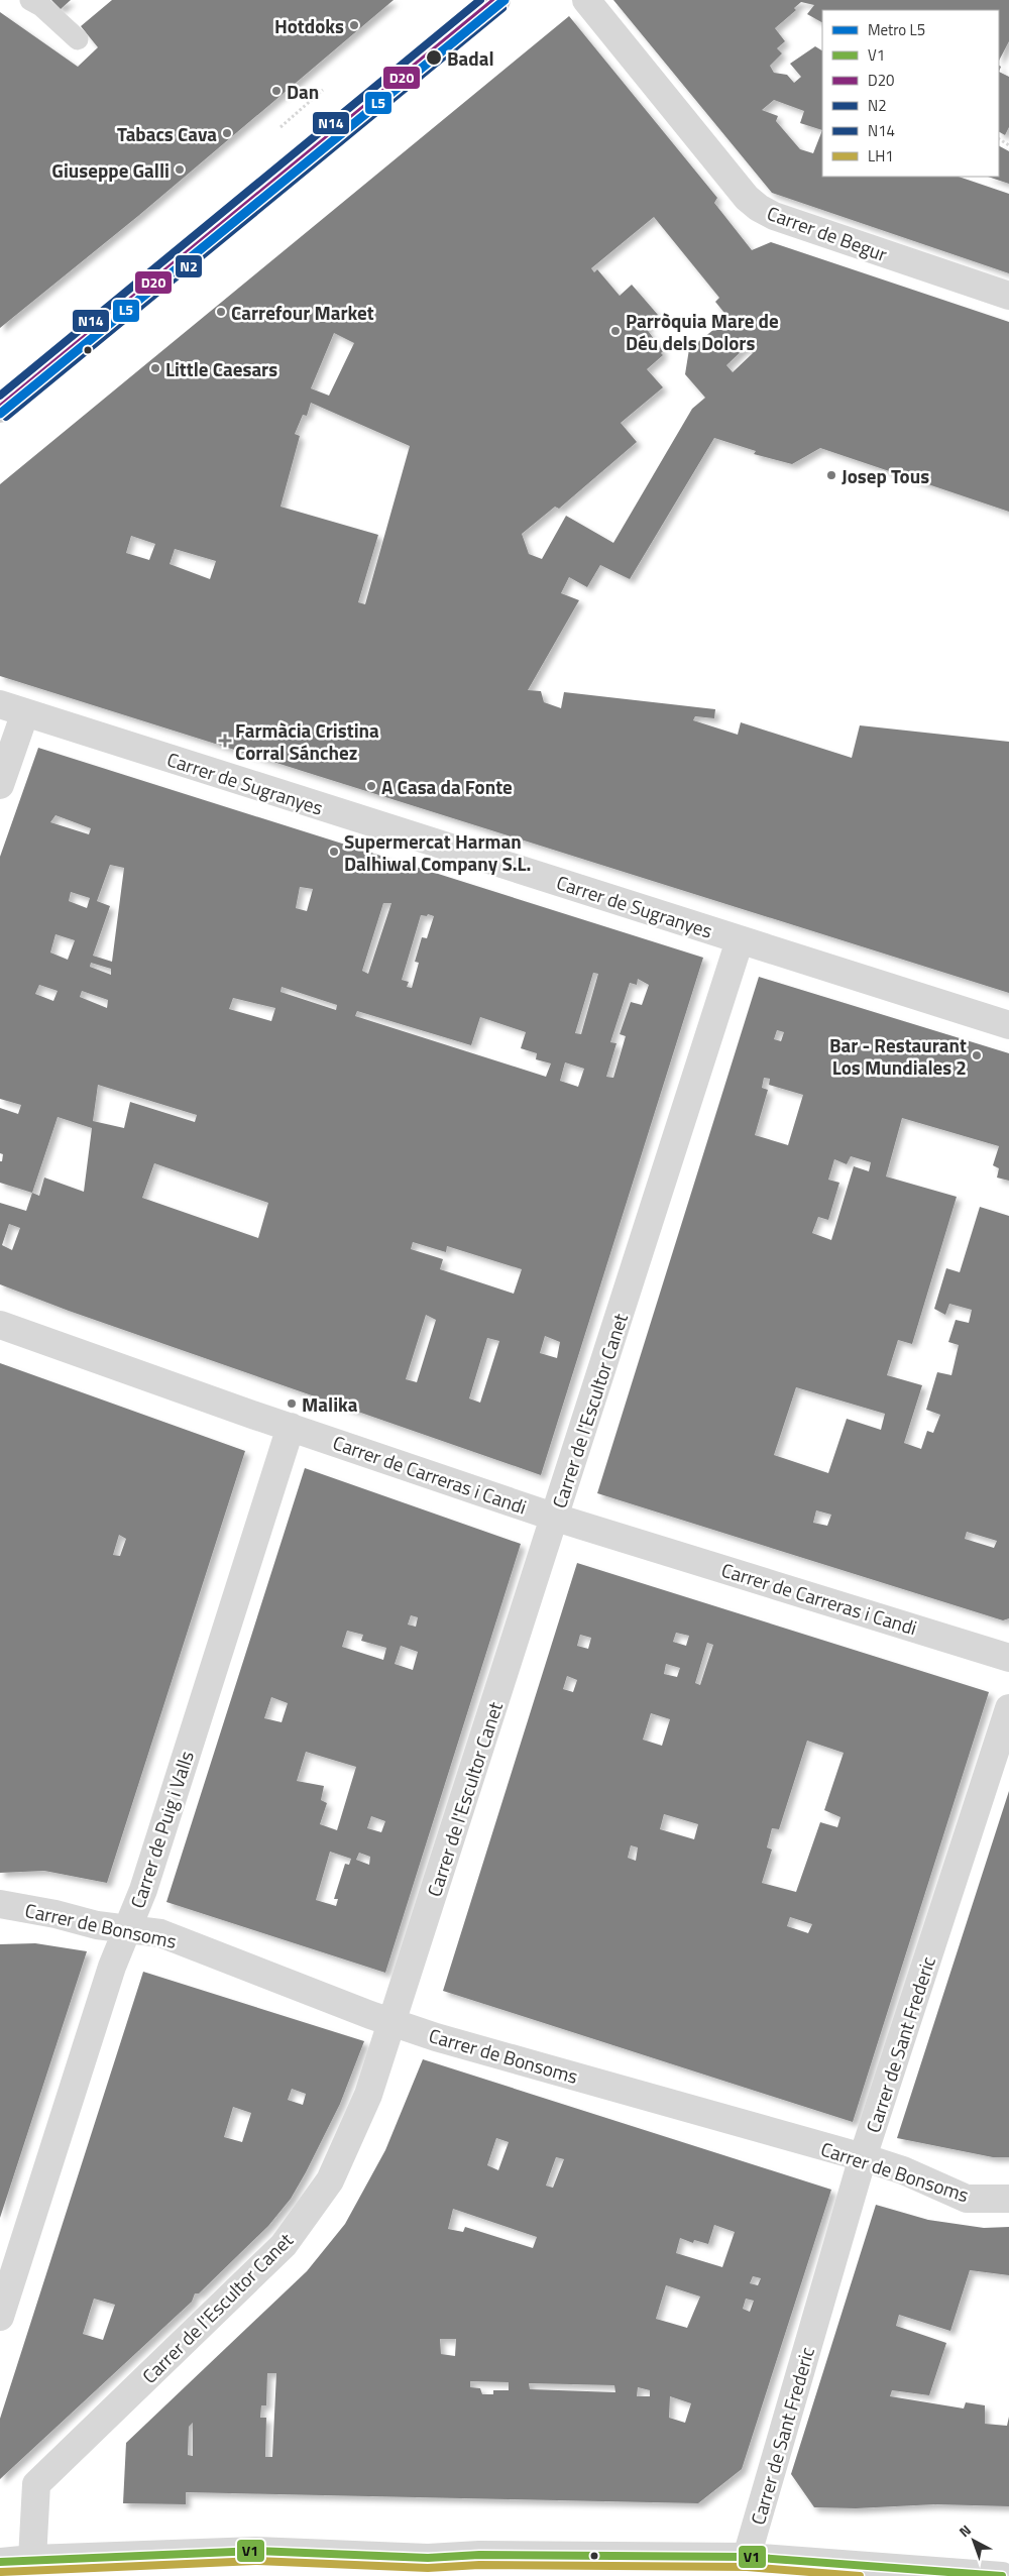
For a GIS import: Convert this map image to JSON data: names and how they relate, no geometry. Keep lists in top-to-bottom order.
{
  "streets": {
    "street": [
      "Carrer de Begur",
      "Carrer de Sugranyes",
      "Carrer de l'Escultor Canet",
      "Carrer de Carreras i Candi",
      "Carrer de Puig i Valls",
      "Carrer de Bonsoms",
      "Carrer de Sant Frederic"
    ]
  },
  "crossings": [
    ["Carrer de Sugranyes", "Carrer de l'Escultor Canet"],
    ["Carrer de l'Escultor Canet", "Carrer de Carreras i Candi"],
    ["Carrer de l'Escultor Canet", "Carrer de Bonsoms"],
    ["Carrer de Carreras i Candi", "Carrer de Puig i Valls"],
    ["Carrer de Puig i Valls", "Carrer de Bonsoms"],
    ["Carrer de Bonsoms", "Carrer de Sant Frederic"]
  ],
  "places": {
    "other": [
      "Hotdoks",
      "Badal",
      "Dan",
      "Tabacs Cava",
      "Giuseppe Galli",
      "Carrefour Market",
      "Parròquia Mare de Déu dels Dolors",
      "Little Caesars",
      "Josep Tous",
      "A Casa da Fonte",
      "Supermercat Harman Dalhiwal Company S.L.",
      "Bar - Restaurant Los Mundiales 2",
      "Malika"
    ],
    "health": ["Farmàcia Cristina Corral Sánchez"]
  },
  "lines": [
    "metro line L5",
    "transit line D20",
    "transit line N14",
    "transit line N2",
    "transit line V1",
    "transit line LH1"
  ],
  "legend": [
    "Metro L5",
    "V1",
    "D20",
    "N2",
    "N14",
    "LH1"
  ],
  "north": "top left"
}
